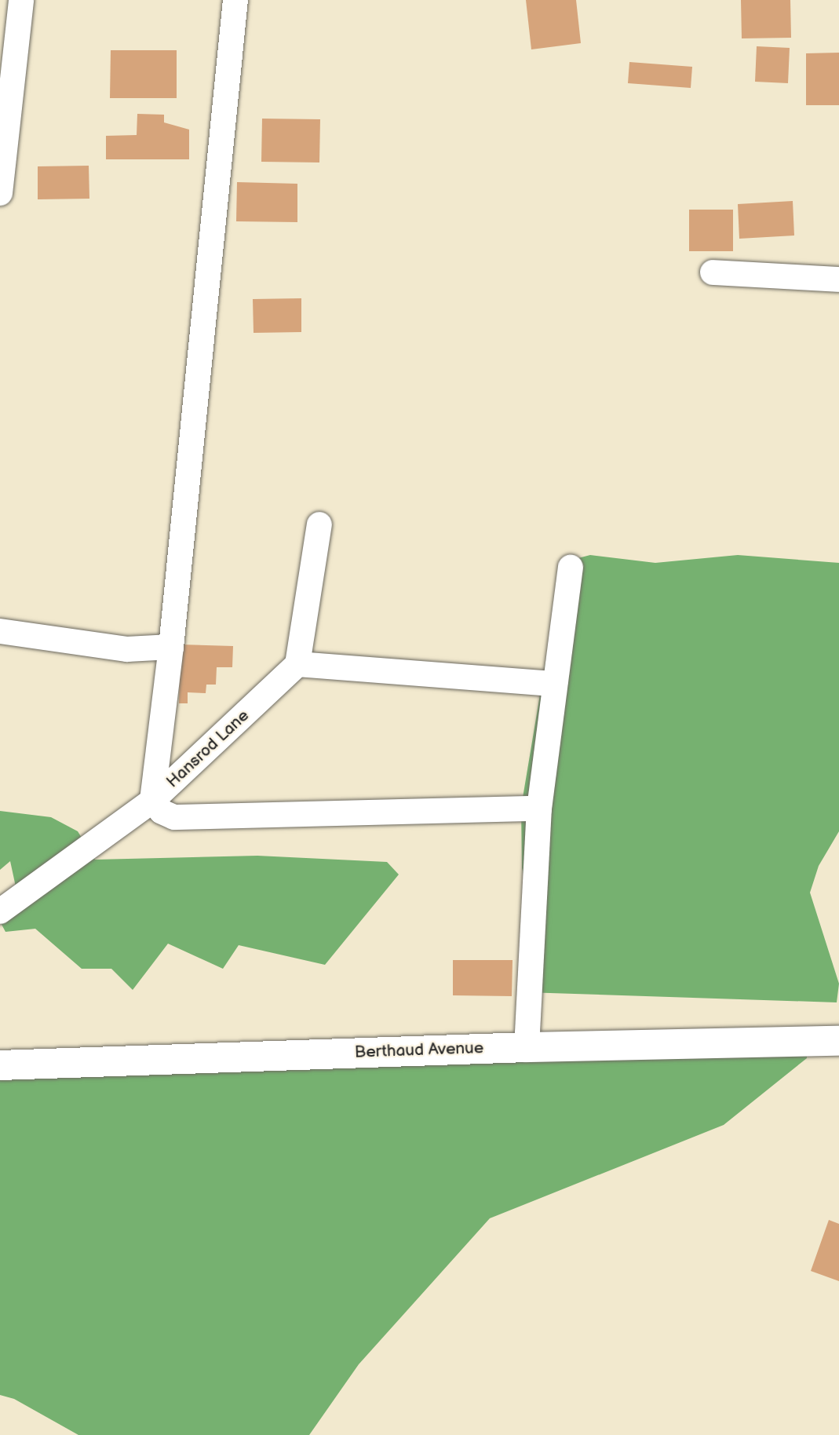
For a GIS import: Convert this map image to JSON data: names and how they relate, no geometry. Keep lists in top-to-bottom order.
{
  "streets": {
    "street": ["Hansrod Lane", "Berthaud Avenue"]
  }
}
